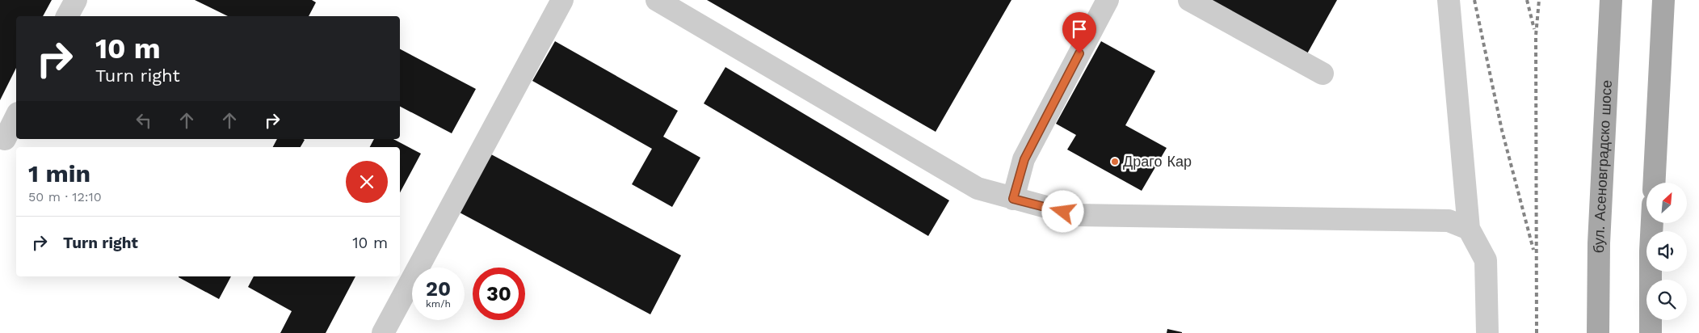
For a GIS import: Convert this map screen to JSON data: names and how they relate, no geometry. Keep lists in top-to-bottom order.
{
  "streets": {
    "main road": ["бул. Асеновградско шосе"]
  },
  "places": ["Драго Кар"],
  "north": "top right",
  "page": {
    "turn": ["10 m", "Turn right"],
    "heading": ["1 min", "50 m · 12:10"],
    "list": [
      {
        "name": "Turn right",
        "value": "10 m"
      }
    ],
    "speed": "20 km/h",
    "limit": "30"
  }
}
